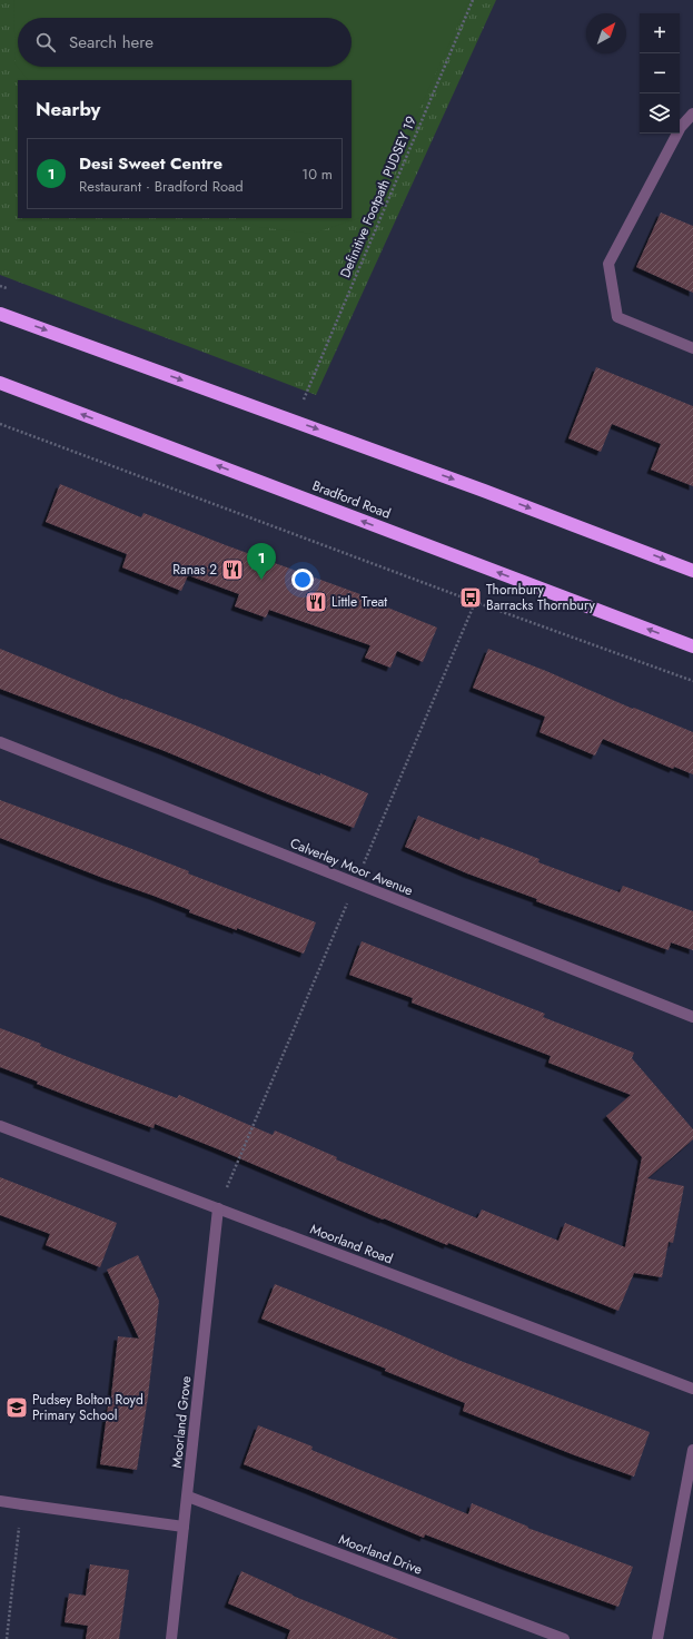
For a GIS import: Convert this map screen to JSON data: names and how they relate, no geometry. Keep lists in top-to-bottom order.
{
  "streets": {
    "highway": ["Bradford Road"],
    "street": [
      "Calverley Moor Avenue",
      "Moorland Road",
      "Moorland Grove",
      "Moorland Drive"
    ],
    "path": ["Definitive Footpath PUDSEY 19"]
  },
  "crossings": [
    ["Moorland Road", "Moorland Grove"],
    ["Moorland Grove", "Moorland Drive"]
  ],
  "places": {
    "restaurant": ["Ranas 2", "Little Treat"],
    "bus stop": ["Thornbury Barracks Thornbury"],
    "school or university": ["Pudsey Bolton Royd Primary School"]
  },
  "north": "top right",
  "page": {
    "map_buttons": ["+", "−"],
    "search": "Search here",
    "heading": "Nearby",
    "list": [
      {
        "mark": "1",
        "name": "Desi Sweet Centre",
        "note": "Restaurant · Bradford Road",
        "value": "10 m"
      }
    ],
    "pins": "1"
  }
}
